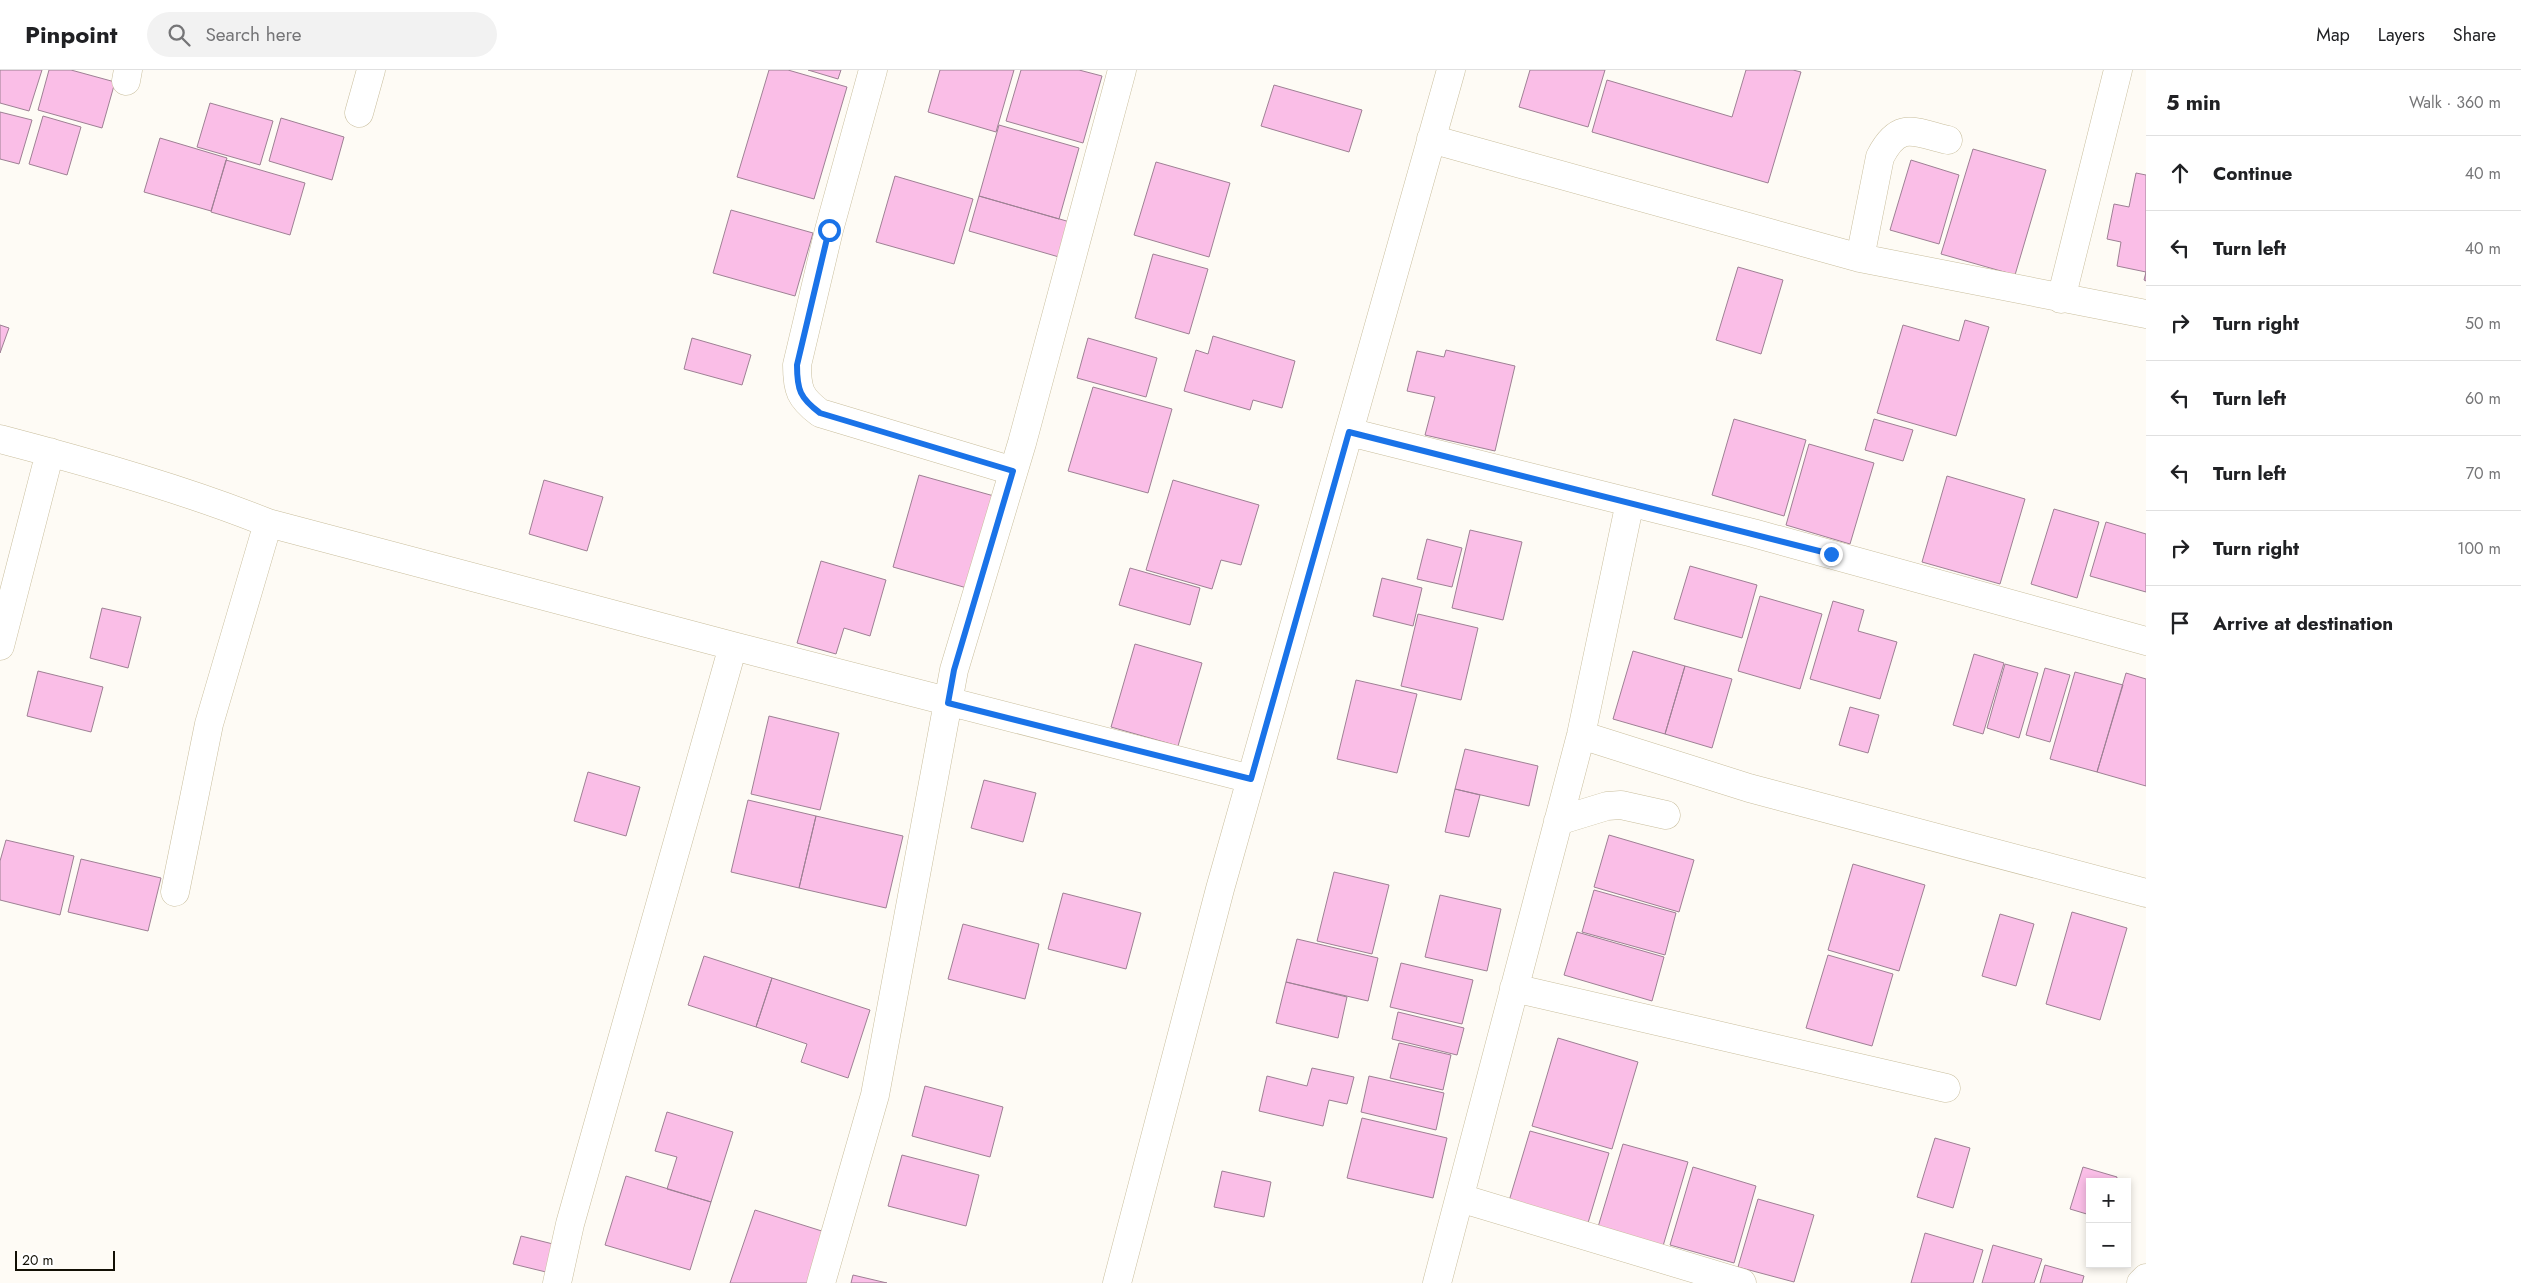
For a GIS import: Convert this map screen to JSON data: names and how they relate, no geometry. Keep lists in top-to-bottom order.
{
  "scale_bar": "20 m",
  "page": {
    "header": "Pinpoint",
    "search": "Search here",
    "nav": ["Map", "Layers", "Share"],
    "heading": ["5 min", "Walk · 360 m"],
    "list": [
      ["Continue", "40 m"],
      ["Turn left", "40 m"],
      ["Turn right", "50 m"],
      ["Turn left", "60 m"],
      ["Turn left", "70 m"],
      ["Turn right", "100 m"],
      "Arrive at destination"
    ],
    "map_buttons": ["+", "−"],
    "scale": "20 m"
  }
}
